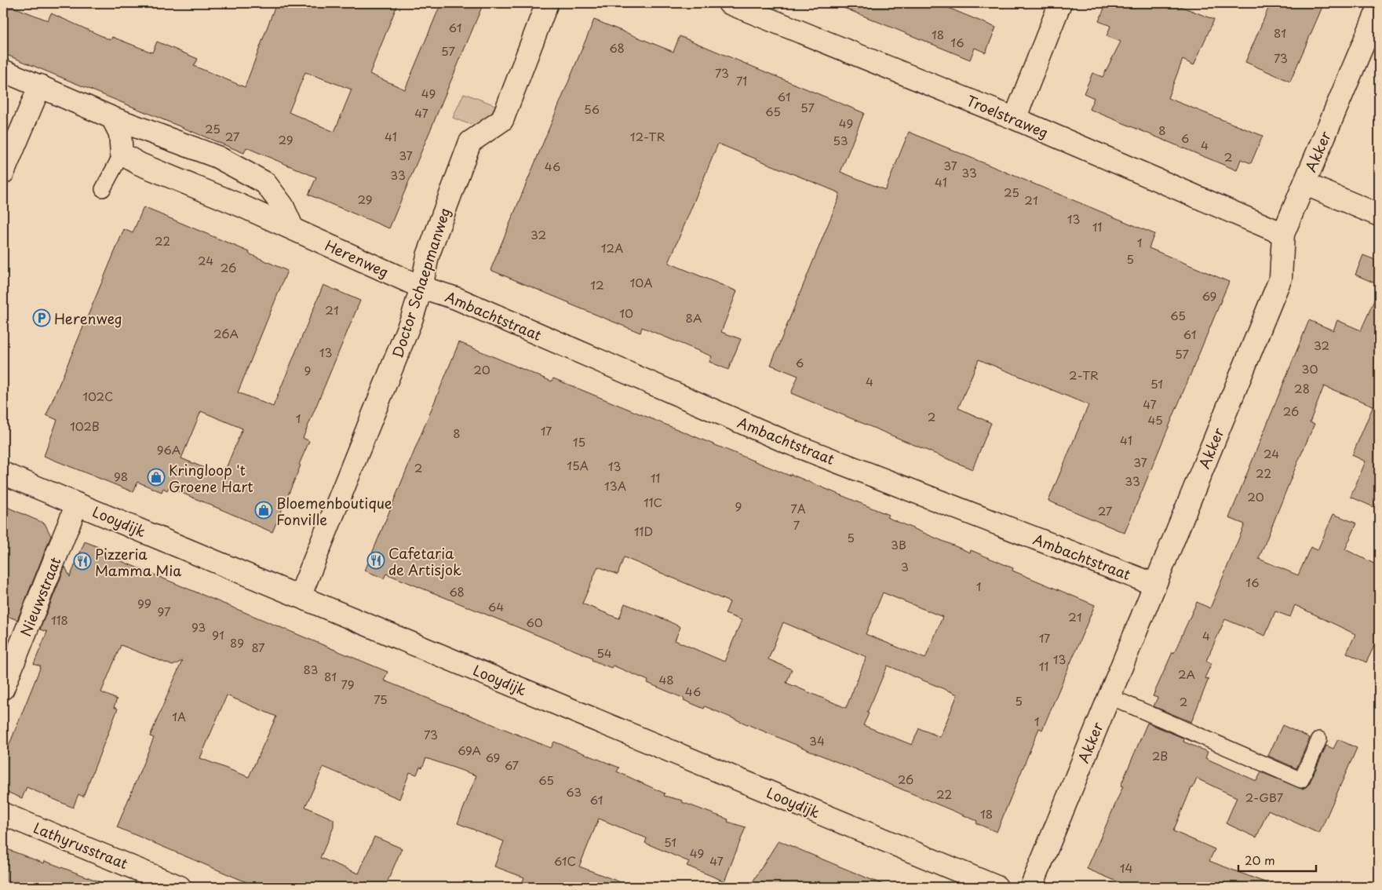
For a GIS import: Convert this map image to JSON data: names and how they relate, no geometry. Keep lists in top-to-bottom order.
{
  "streets": {
    "street": [
      "Troelstraweg",
      "Akker",
      "Herenweg",
      "Doctor Schaepmanweg",
      "Ambachtstraat",
      "Looydijk",
      "Nieuwstraat",
      "Lathyrusstraat"
    ]
  },
  "crossings": [
    ["Troelstraweg", "Akker"],
    ["Akker", "Ambachtstraat"],
    ["Herenweg", "Doctor Schaepmanweg"],
    ["Herenweg", "Ambachtstraat"],
    ["Doctor Schaepmanweg", "Ambachtstraat"],
    ["Doctor Schaepmanweg", "Looydijk"],
    ["Looydijk", "Nieuwstraat"]
  ],
  "places": {
    "parking": ["Herenweg"],
    "shop": ["Kringloop 't Groene Hart", "Bloemenboutique Fonville"],
    "restaurant": ["Cafetaria de Artisjok", "Pizzeria Mamma Mia"]
  },
  "house_numbers": [
    "61",
    "81",
    "18",
    "16",
    "68",
    "57",
    "73",
    "73",
    "71",
    "49",
    "61",
    "57",
    "56",
    "65",
    "47",
    "49",
    "25",
    "8",
    "27",
    "41",
    "12-TR",
    "6",
    "29",
    "53",
    "4",
    "37",
    "2",
    "37",
    "46",
    "33",
    "33",
    "41",
    "25",
    "29",
    "21",
    "13",
    "11",
    "32",
    "22",
    "1",
    "12A",
    "5",
    "24",
    "26",
    "10A",
    "12",
    "69",
    "21",
    "10",
    "65",
    "8A",
    "26A",
    "61",
    "32",
    "13",
    "57",
    "6",
    "30",
    "20",
    "9",
    "2-TR",
    "4",
    "51",
    "28",
    "102C",
    "47",
    "26",
    "2",
    "1",
    "45",
    "102B",
    "17",
    "8",
    "41",
    "15",
    "96A",
    "24",
    "37",
    "15A",
    "13",
    "2",
    "22",
    "98",
    "11",
    "33",
    "13A",
    "20",
    "11C",
    "9",
    "7A",
    "27",
    "7",
    "11D",
    "5",
    "3B",
    "3",
    "16",
    "1",
    "68",
    "99",
    "64",
    "97",
    "21",
    "118",
    "60",
    "93",
    "91",
    "4",
    "17",
    "89",
    "87",
    "54",
    "13",
    "11",
    "83",
    "2A",
    "81",
    "48",
    "79",
    "46",
    "75",
    "5",
    "2",
    "1A",
    "1",
    "73",
    "34",
    "69A",
    "2B",
    "69",
    "67",
    "26",
    "65",
    "63",
    "22",
    "2-GB7",
    "61",
    "18",
    "51",
    "49",
    "61C",
    "47",
    "14"
  ],
  "scale_bar": "20 m"
}
